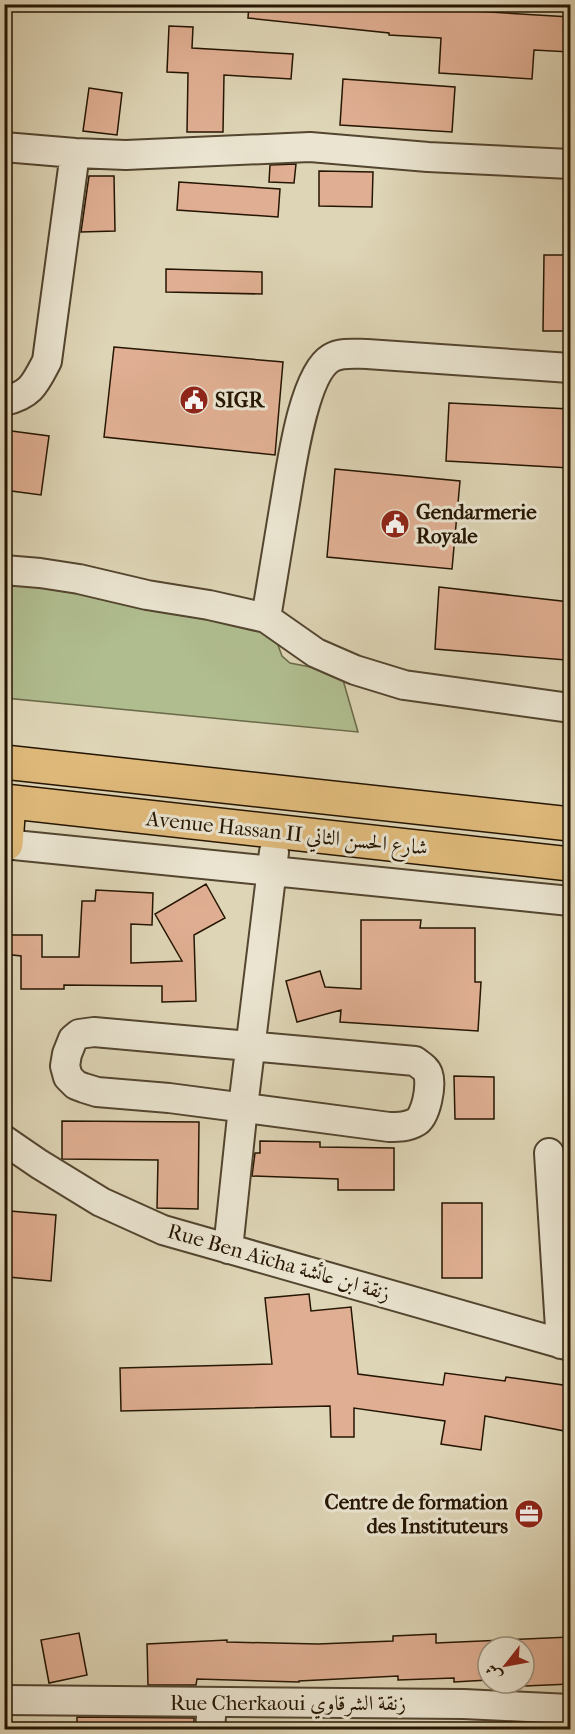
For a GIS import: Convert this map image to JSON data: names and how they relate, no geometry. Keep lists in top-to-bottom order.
{
  "streets": {
    "main road": ["Avenue Hassan II شارع الحسن الثاني"],
    "street": ["Rue Ben Aïcha زنقة ابن عائشة", "Rue Cherkaoui زنقة الشرقاوي"]
  },
  "places": {
    "public building": ["SIGR", "Gendarmerie Royale"],
    "office": ["Centre de formation des Instituteurs"]
  },
  "north": "bottom left"
}
